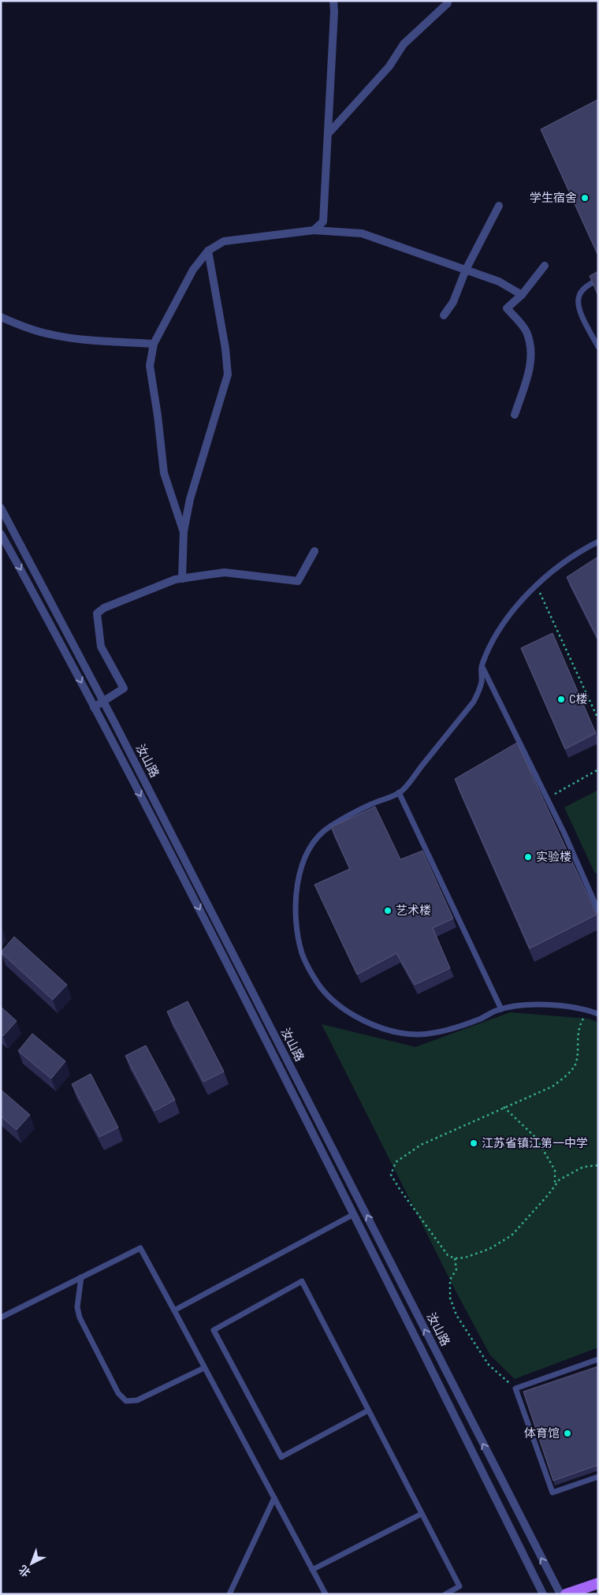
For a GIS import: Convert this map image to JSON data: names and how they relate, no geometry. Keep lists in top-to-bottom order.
{
  "streets": {
    "street": ["汝山路"]
  },
  "places": [
    "学生宿舍",
    "C楼",
    "实验楼",
    "艺术楼",
    "江苏省镇江第一中学",
    "体育馆"
  ],
  "north": "bottom left"
}
